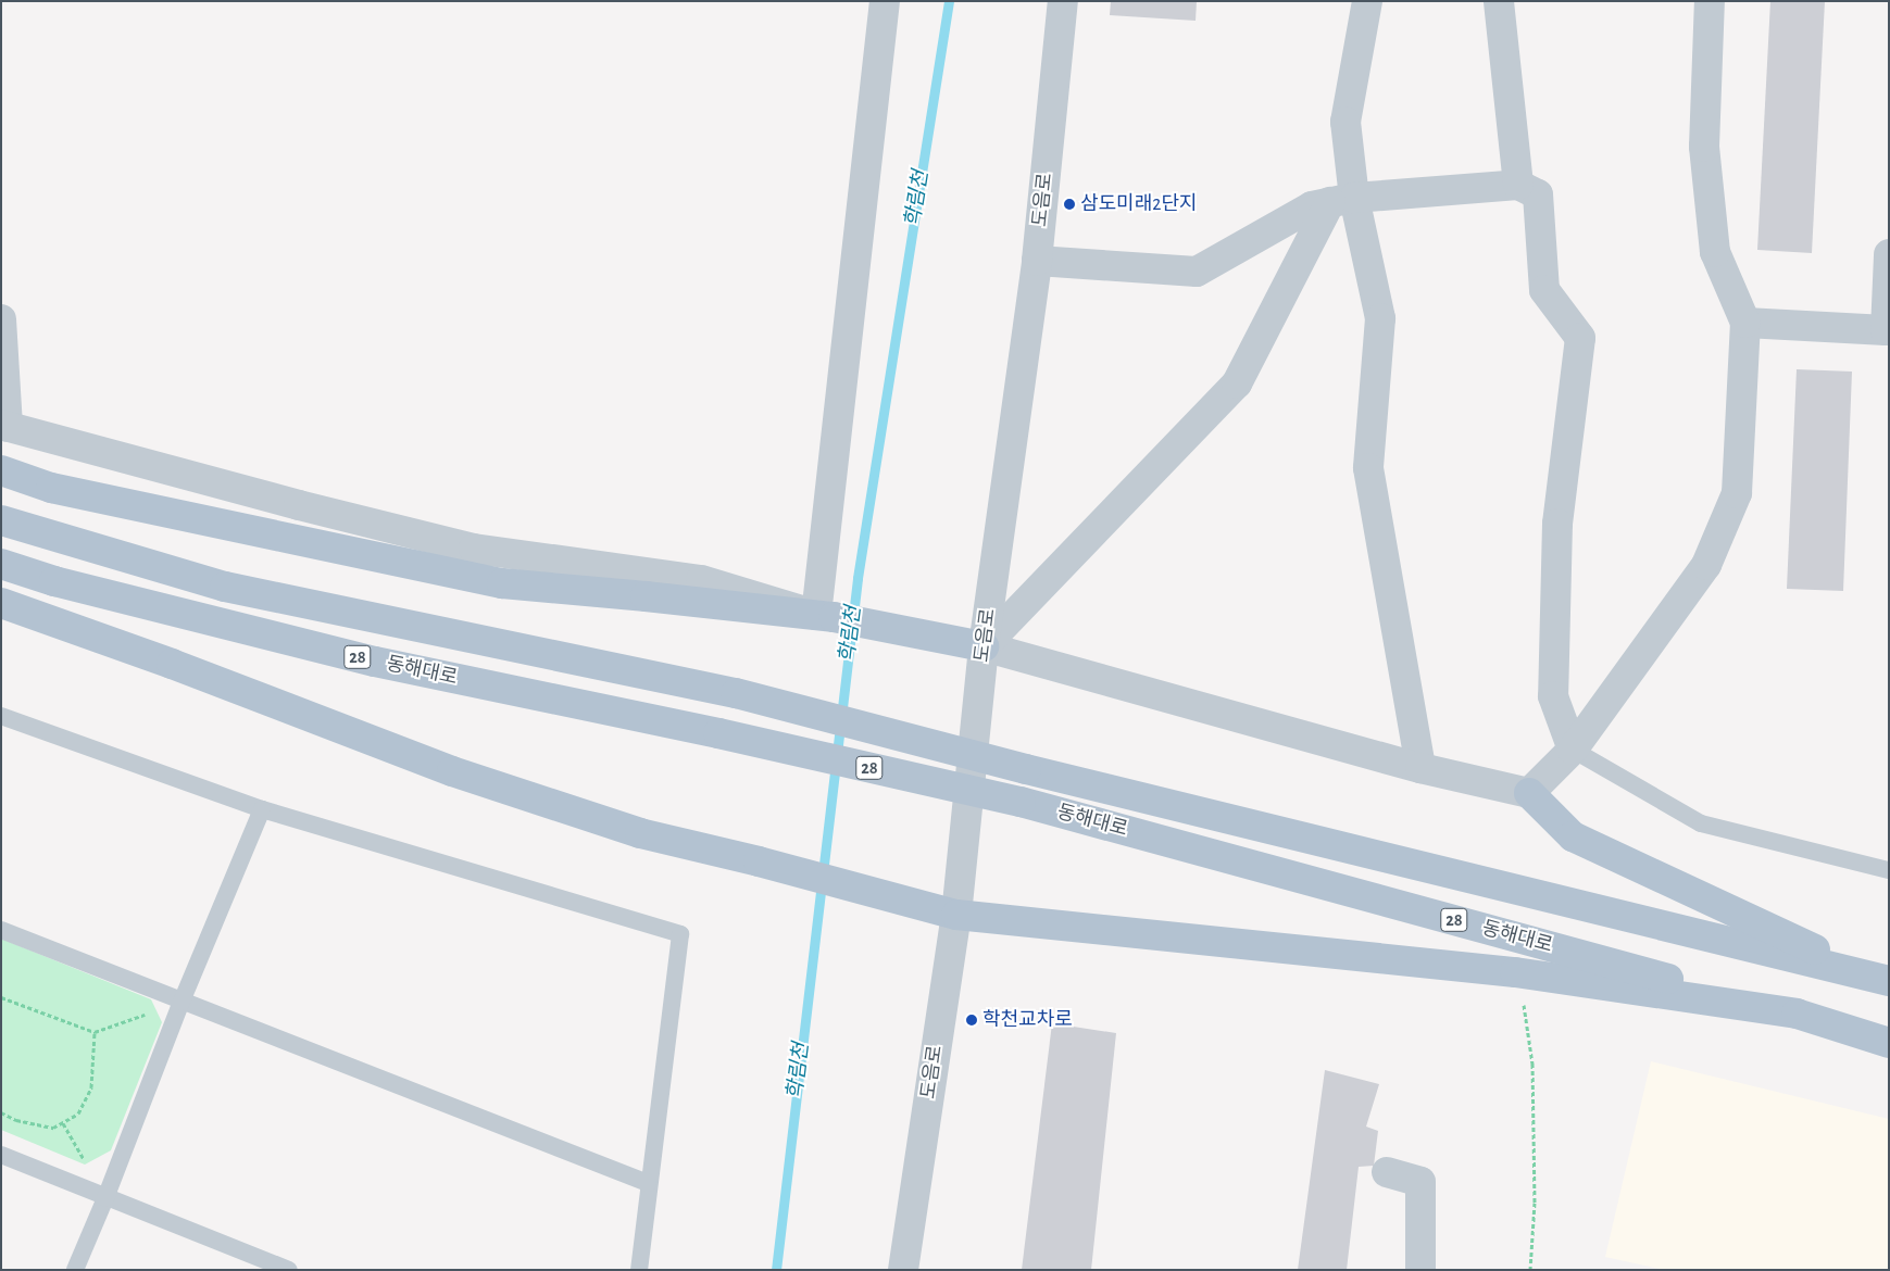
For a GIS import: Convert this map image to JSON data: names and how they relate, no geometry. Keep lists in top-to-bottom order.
{
  "streets": {
    "main road": ["28", "동해대로"],
    "street": ["도음로"]
  },
  "water": ["학림천"],
  "places": ["삼도미래2단지", "학천교차로"]
}
